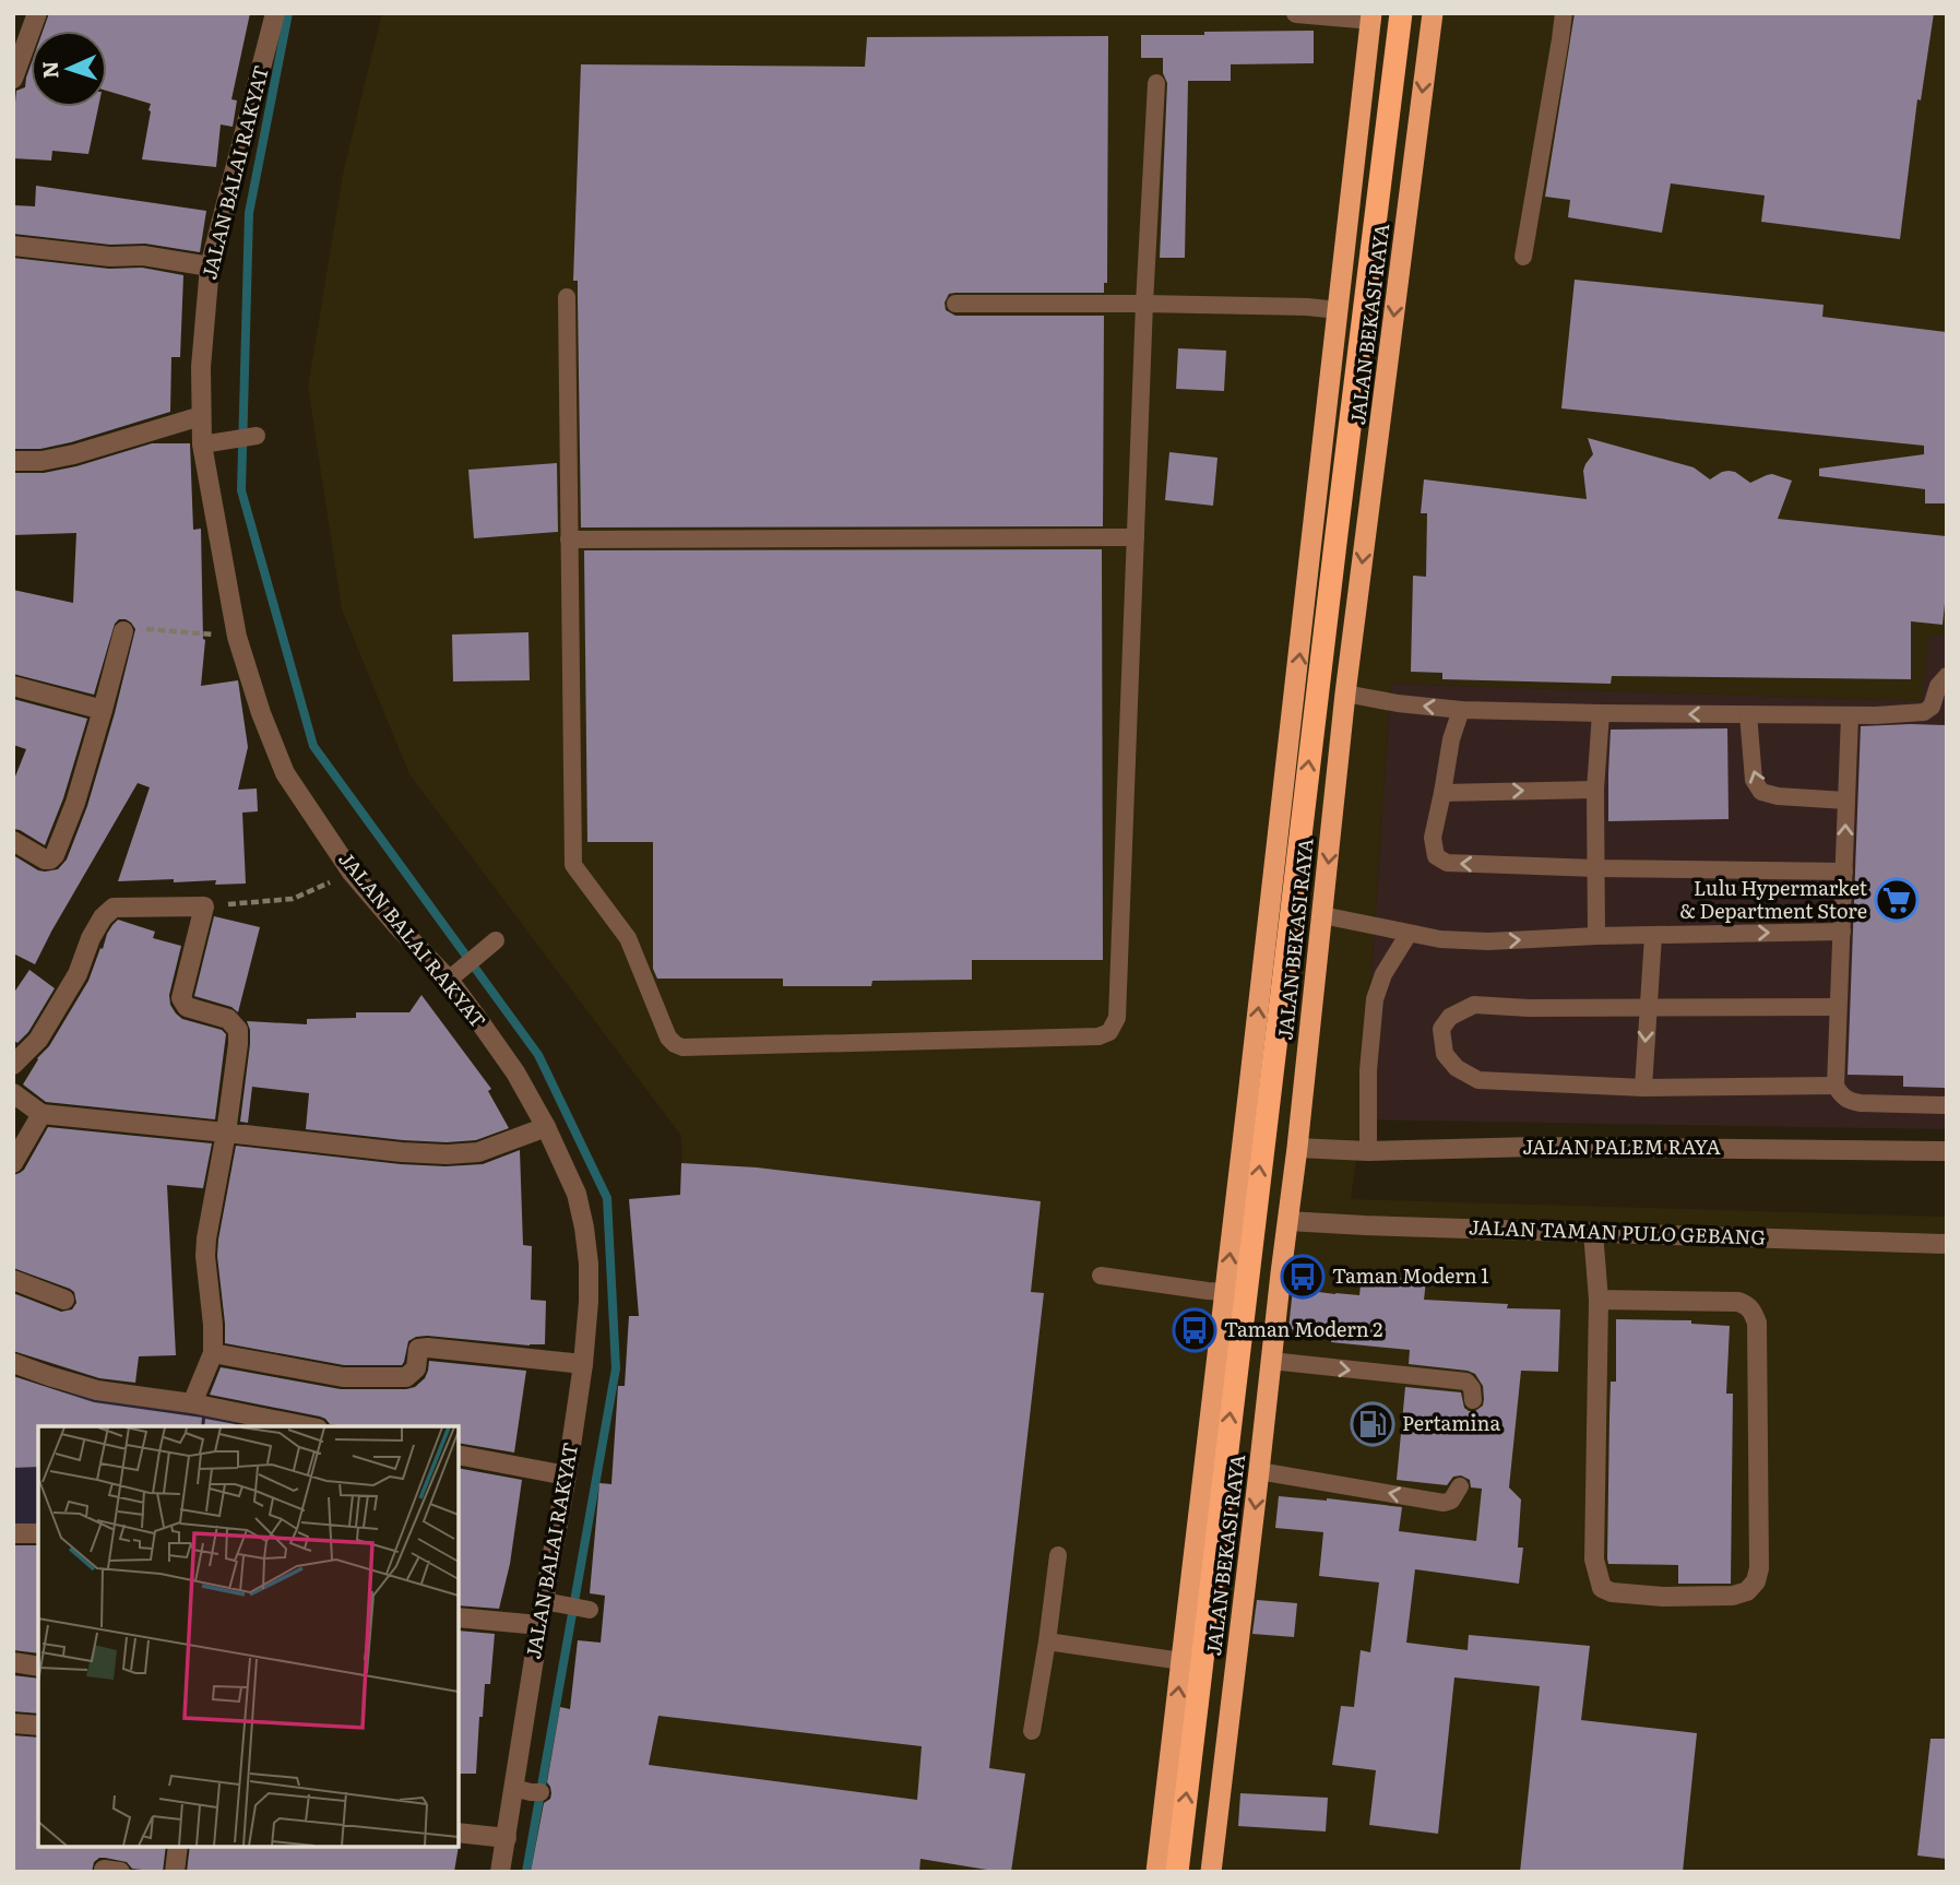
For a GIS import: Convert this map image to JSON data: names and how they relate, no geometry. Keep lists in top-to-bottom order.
{
  "streets": {
    "highway": ["JALAN BEKASI RAYA"],
    "street": ["JALAN BALAI RAKYAT", "JALAN PALEM RAYA", "JALAN TAMAN PULO GEBANG"]
  },
  "crossings": [
    ["JALAN BEKASI RAYA", "JALAN PALEM RAYA"],
    ["JALAN BEKASI RAYA", "JALAN TAMAN PULO GEBANG"]
  ],
  "places": {
    "supermarket": ["Lulu Hypermarket & Department Store"],
    "bus stop": ["Taman Modern 1", "Taman Modern 2"],
    "fuel station": ["Pertamina"]
  },
  "north": "left"
}
